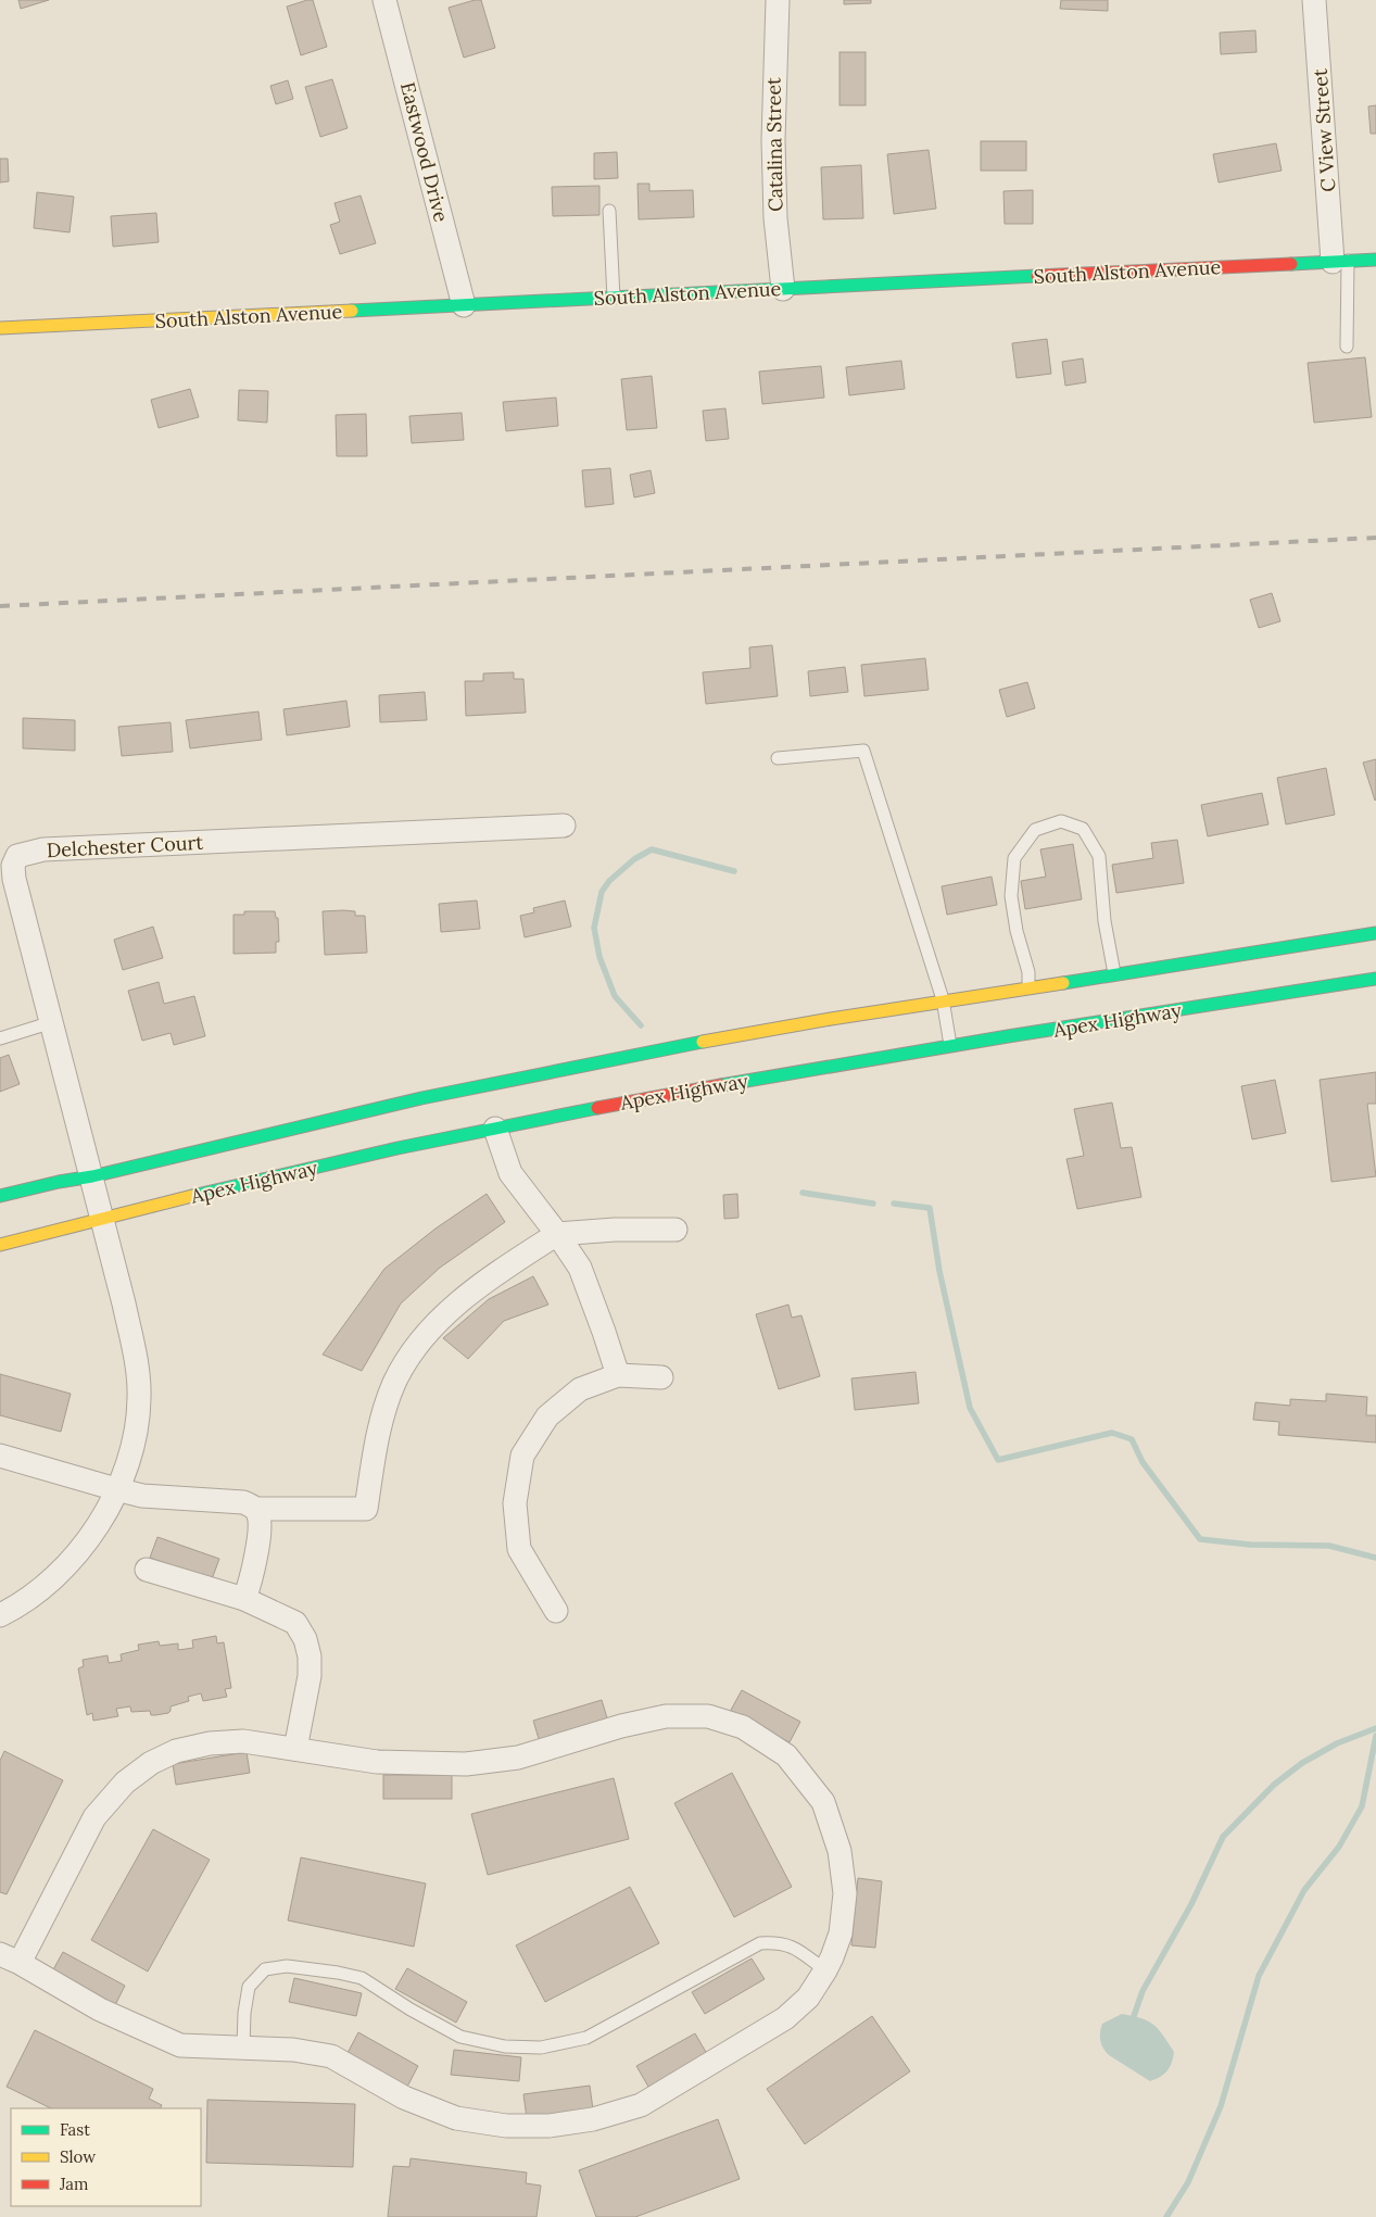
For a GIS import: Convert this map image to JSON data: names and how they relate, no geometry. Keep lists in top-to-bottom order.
{
  "streets": {
    "main road": ["South Alston Avenue", "Apex Highway"],
    "street": [
      "C View Street",
      "Catalina Street",
      "Eastwood Drive",
      "Delchester Court"
    ]
  },
  "crossings": [
    ["C View Street", "South Alston Avenue"],
    ["Catalina Street", "South Alston Avenue"],
    ["Eastwood Drive", "South Alston Avenue"],
    ["Delchester Court", "Apex Highway"]
  ],
  "legend": ["Fast", "Slow", "Jam"]
}
